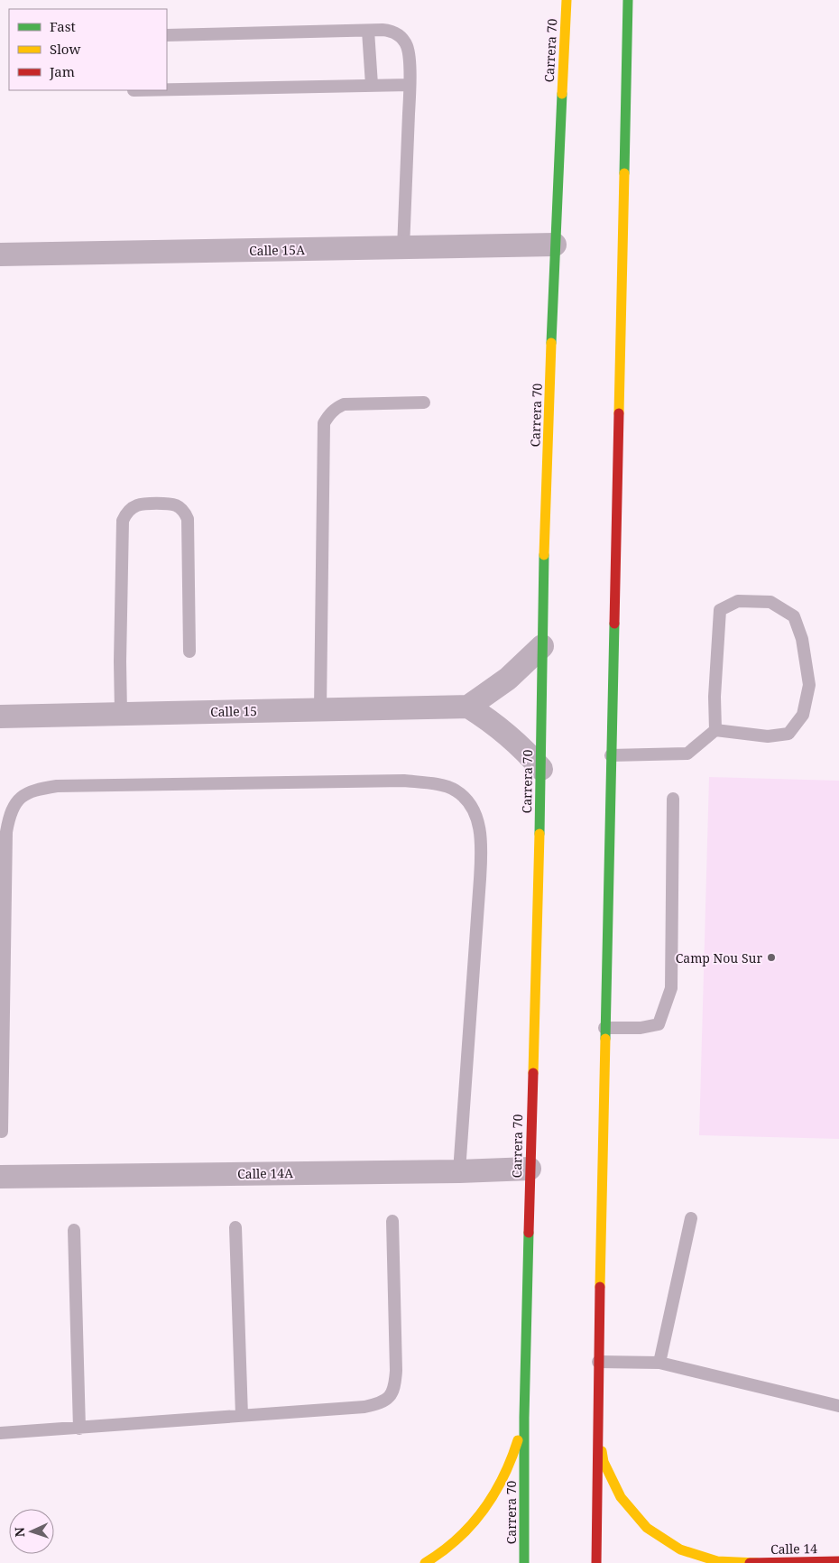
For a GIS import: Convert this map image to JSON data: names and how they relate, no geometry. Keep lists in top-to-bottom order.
{
  "streets": {
    "street": [
      "Carrera 70",
      "Calle 15A",
      "Calle 15",
      "Calle 14A",
      "Calle 14"
    ]
  },
  "crossings": [
    ["Carrera 70", "Calle 15A"],
    ["Carrera 70", "Calle 14A"]
  ],
  "places": ["Camp Nou Sur"],
  "legend": ["Fast", "Slow", "Jam"],
  "north": "left"
}
